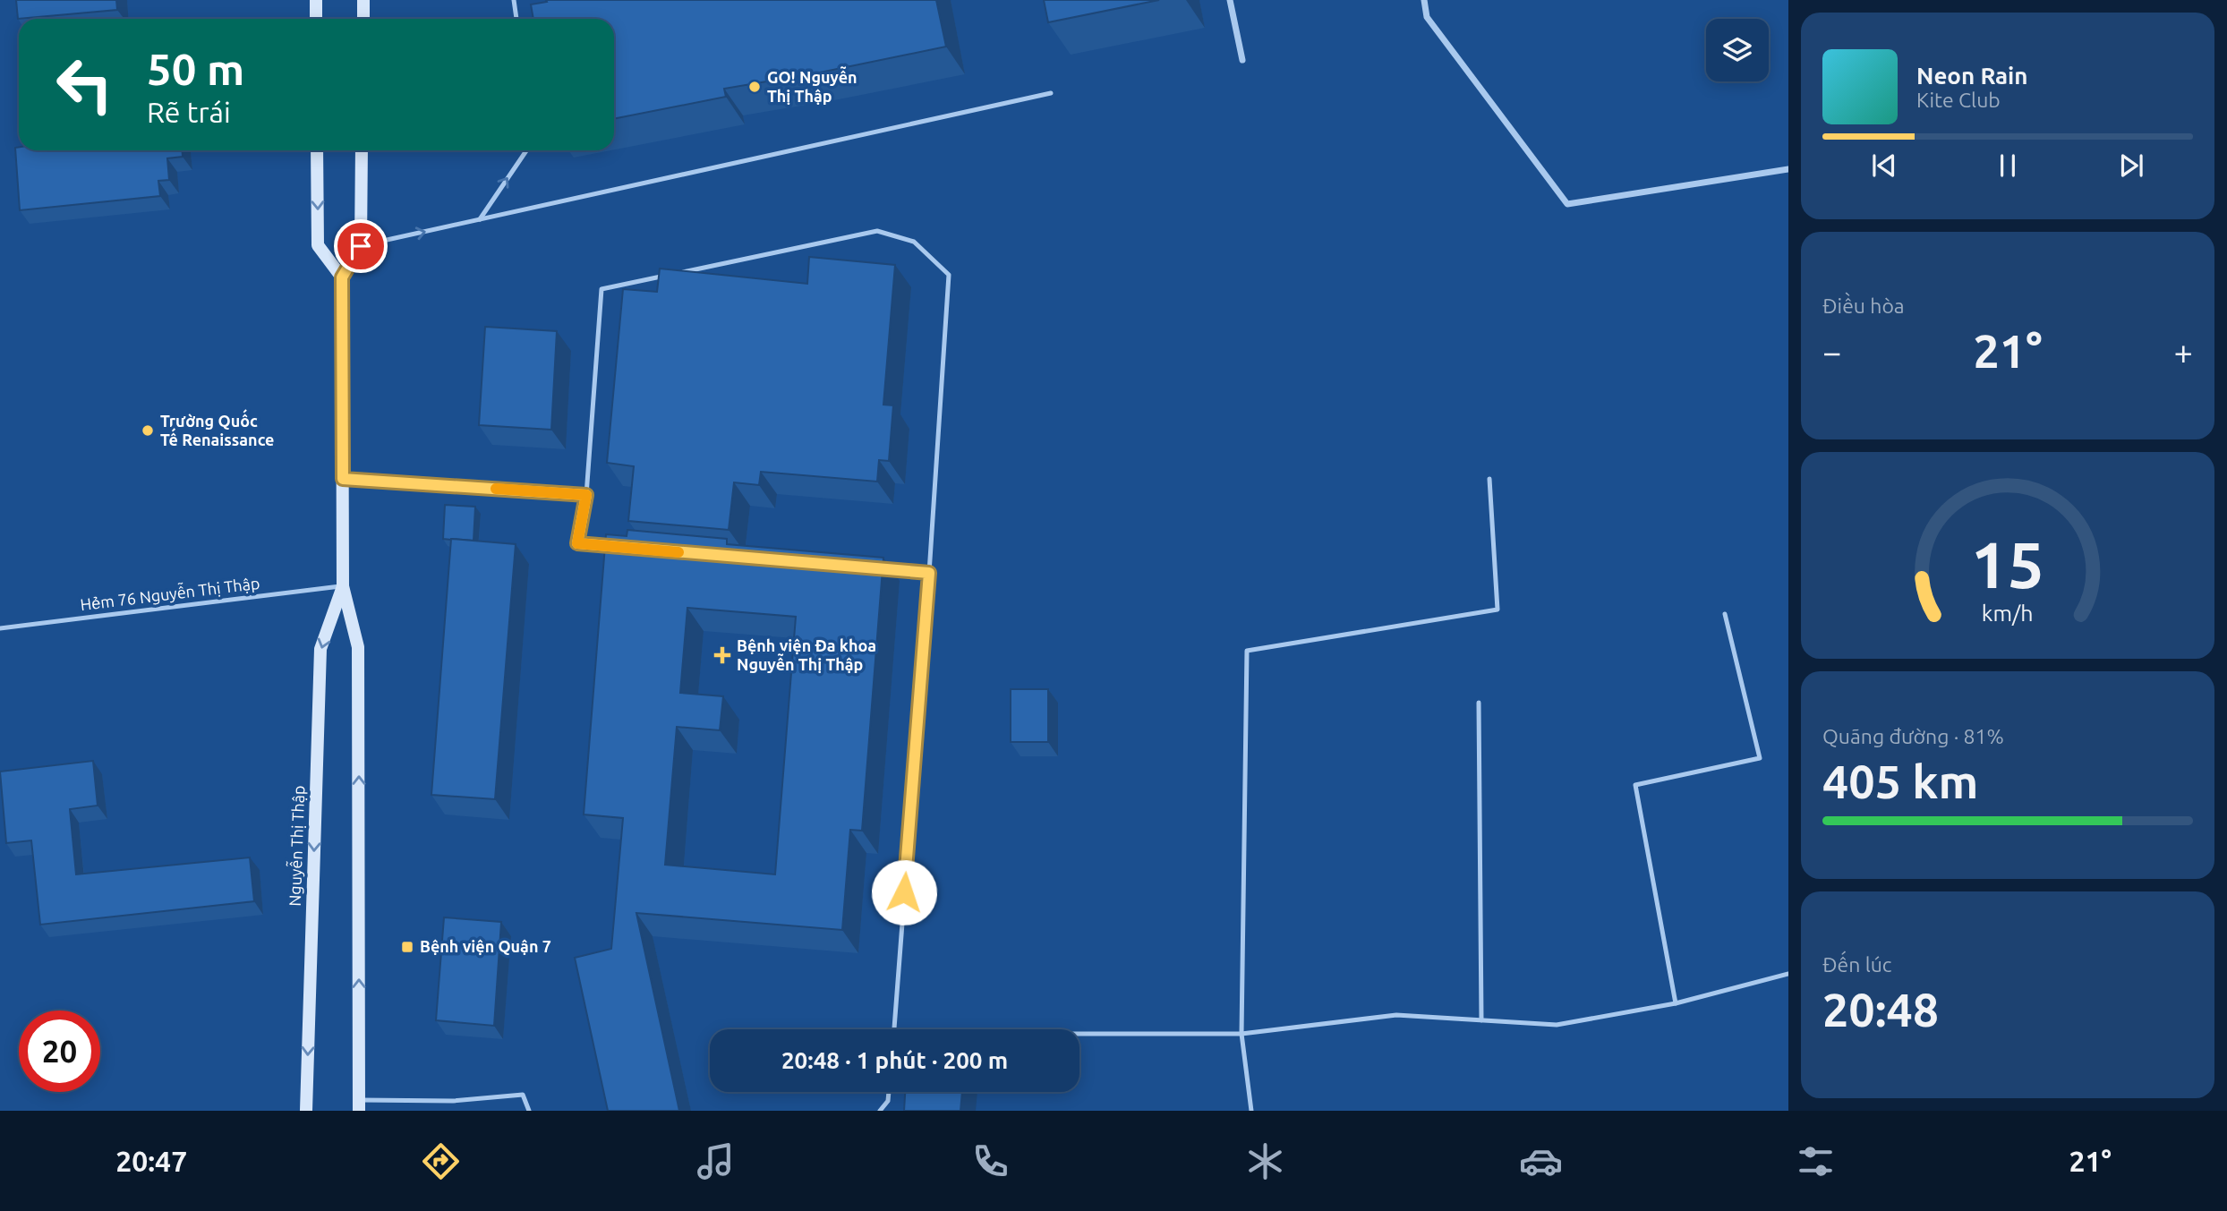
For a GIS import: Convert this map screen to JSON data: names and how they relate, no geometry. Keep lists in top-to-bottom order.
{
  "streets": {
    "main road": ["Nguyễn Thị Thập"],
    "lane": ["Hẻm 76 Nguyễn Thị Thập"]
  },
  "crossings": [
    ["Hẻm 76 Nguyễn Thị Thập", "Nguyễn Thị Thập"]
  ],
  "places": {
    "other": ["GO! Nguyễn Thị Thập", "Trường Quốc Tế Renaissance"],
    "health": ["Bệnh viện Đa khoa Nguyễn Thị Thập"],
    "transit": ["Bệnh viện Quận 7"]
  },
  "page": {
    "turn": ["50 m", "Rẽ trái"],
    "song": ["Neon Rain", "Kite Club"],
    "tile": [
      "Điều hòa",
      ["Quãng đường · 81%", "405 km"],
      ["Đến lúc", "20:48"]
    ],
    "heat": ["−", "21°", "+"],
    "limit": "20",
    "trip": "20:48 · 1 phút · 200 m",
    "tabs": ["20:47", "21°"],
    "gauge": ["15", "km/h"]
  }
}
